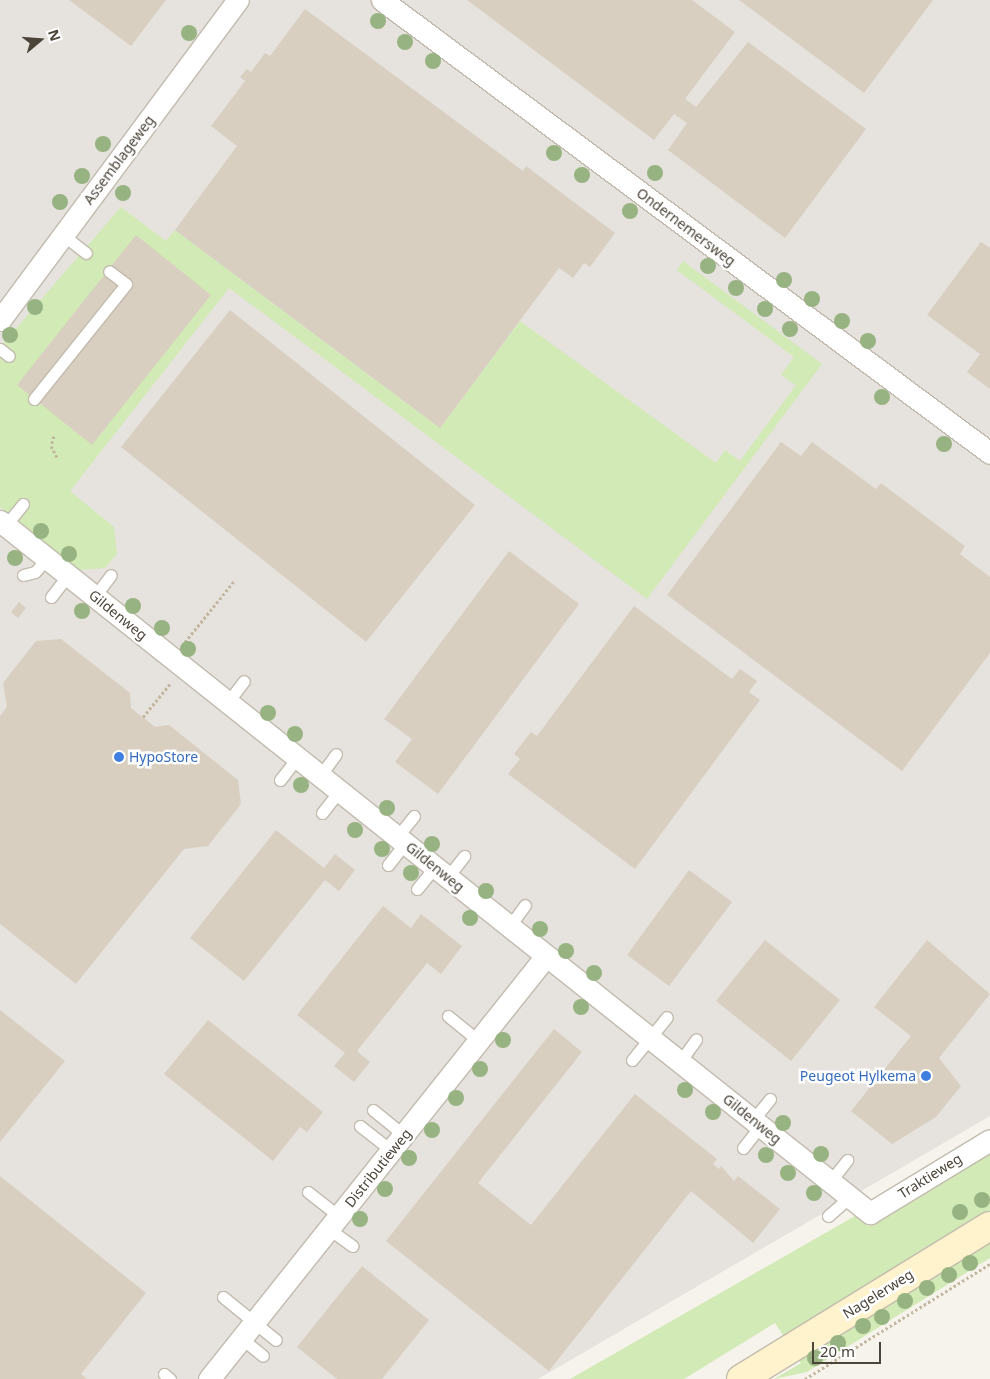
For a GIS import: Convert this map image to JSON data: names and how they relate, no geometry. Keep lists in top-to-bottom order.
{
  "streets": {
    "main road": ["Nagelerweg"],
    "street": [
      "Assemblageweg",
      "Ondernemersweg",
      "Gildenweg",
      "Distributieweg",
      "Traktieweg"
    ]
  },
  "crossings": [
    ["Gildenweg", "Distributieweg"],
    ["Gildenweg", "Traktieweg"]
  ],
  "places": ["HypoStore", "Peugeot Hylkema"],
  "scale_bar": "20 m",
  "north": "right"
}
